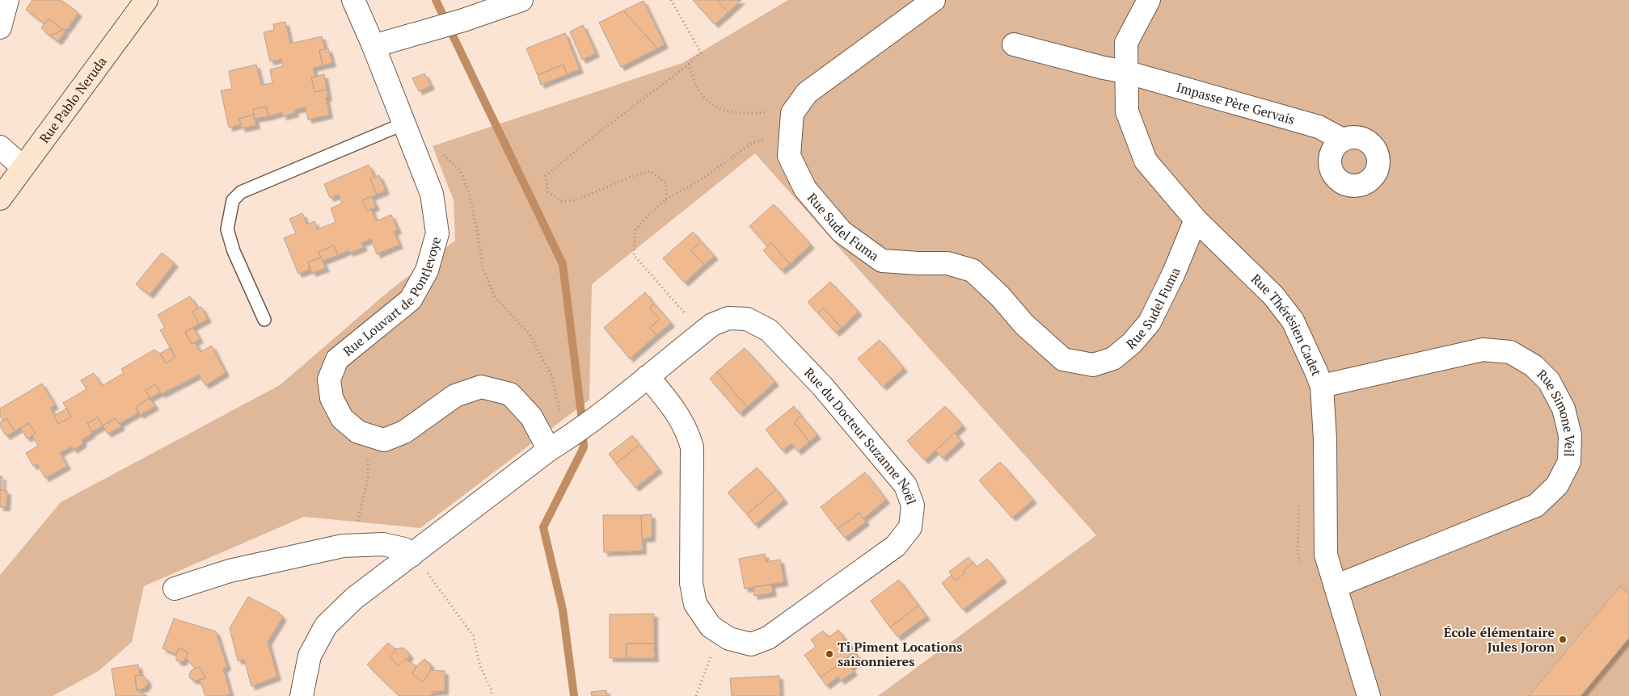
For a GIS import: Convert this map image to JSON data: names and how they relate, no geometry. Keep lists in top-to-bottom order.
{
  "streets": {
    "main road": ["Rue Pablo Neruda"],
    "street": [
      "Impasse Père Gervais",
      "Rue Sudel Fuma",
      "Rue Louvart de Pontlevoye",
      "Rue Thérésien Cadet",
      "Rue Simone Veil",
      "Rue du Docteur Suzanne Noël"
    ]
  },
  "crossings": [
    ["Impasse Père Gervais", "Rue Thérésien Cadet"],
    ["Rue Sudel Fuma", "Rue Thérésien Cadet"],
    ["Rue Louvart de Pontlevoye", "Rue du Docteur Suzanne Noël"],
    ["Rue Thérésien Cadet", "Rue Simone Veil"]
  ],
  "places": ["École élémentaire Jules Joron", "Ti Piment Locations saisonnieres"]
}
